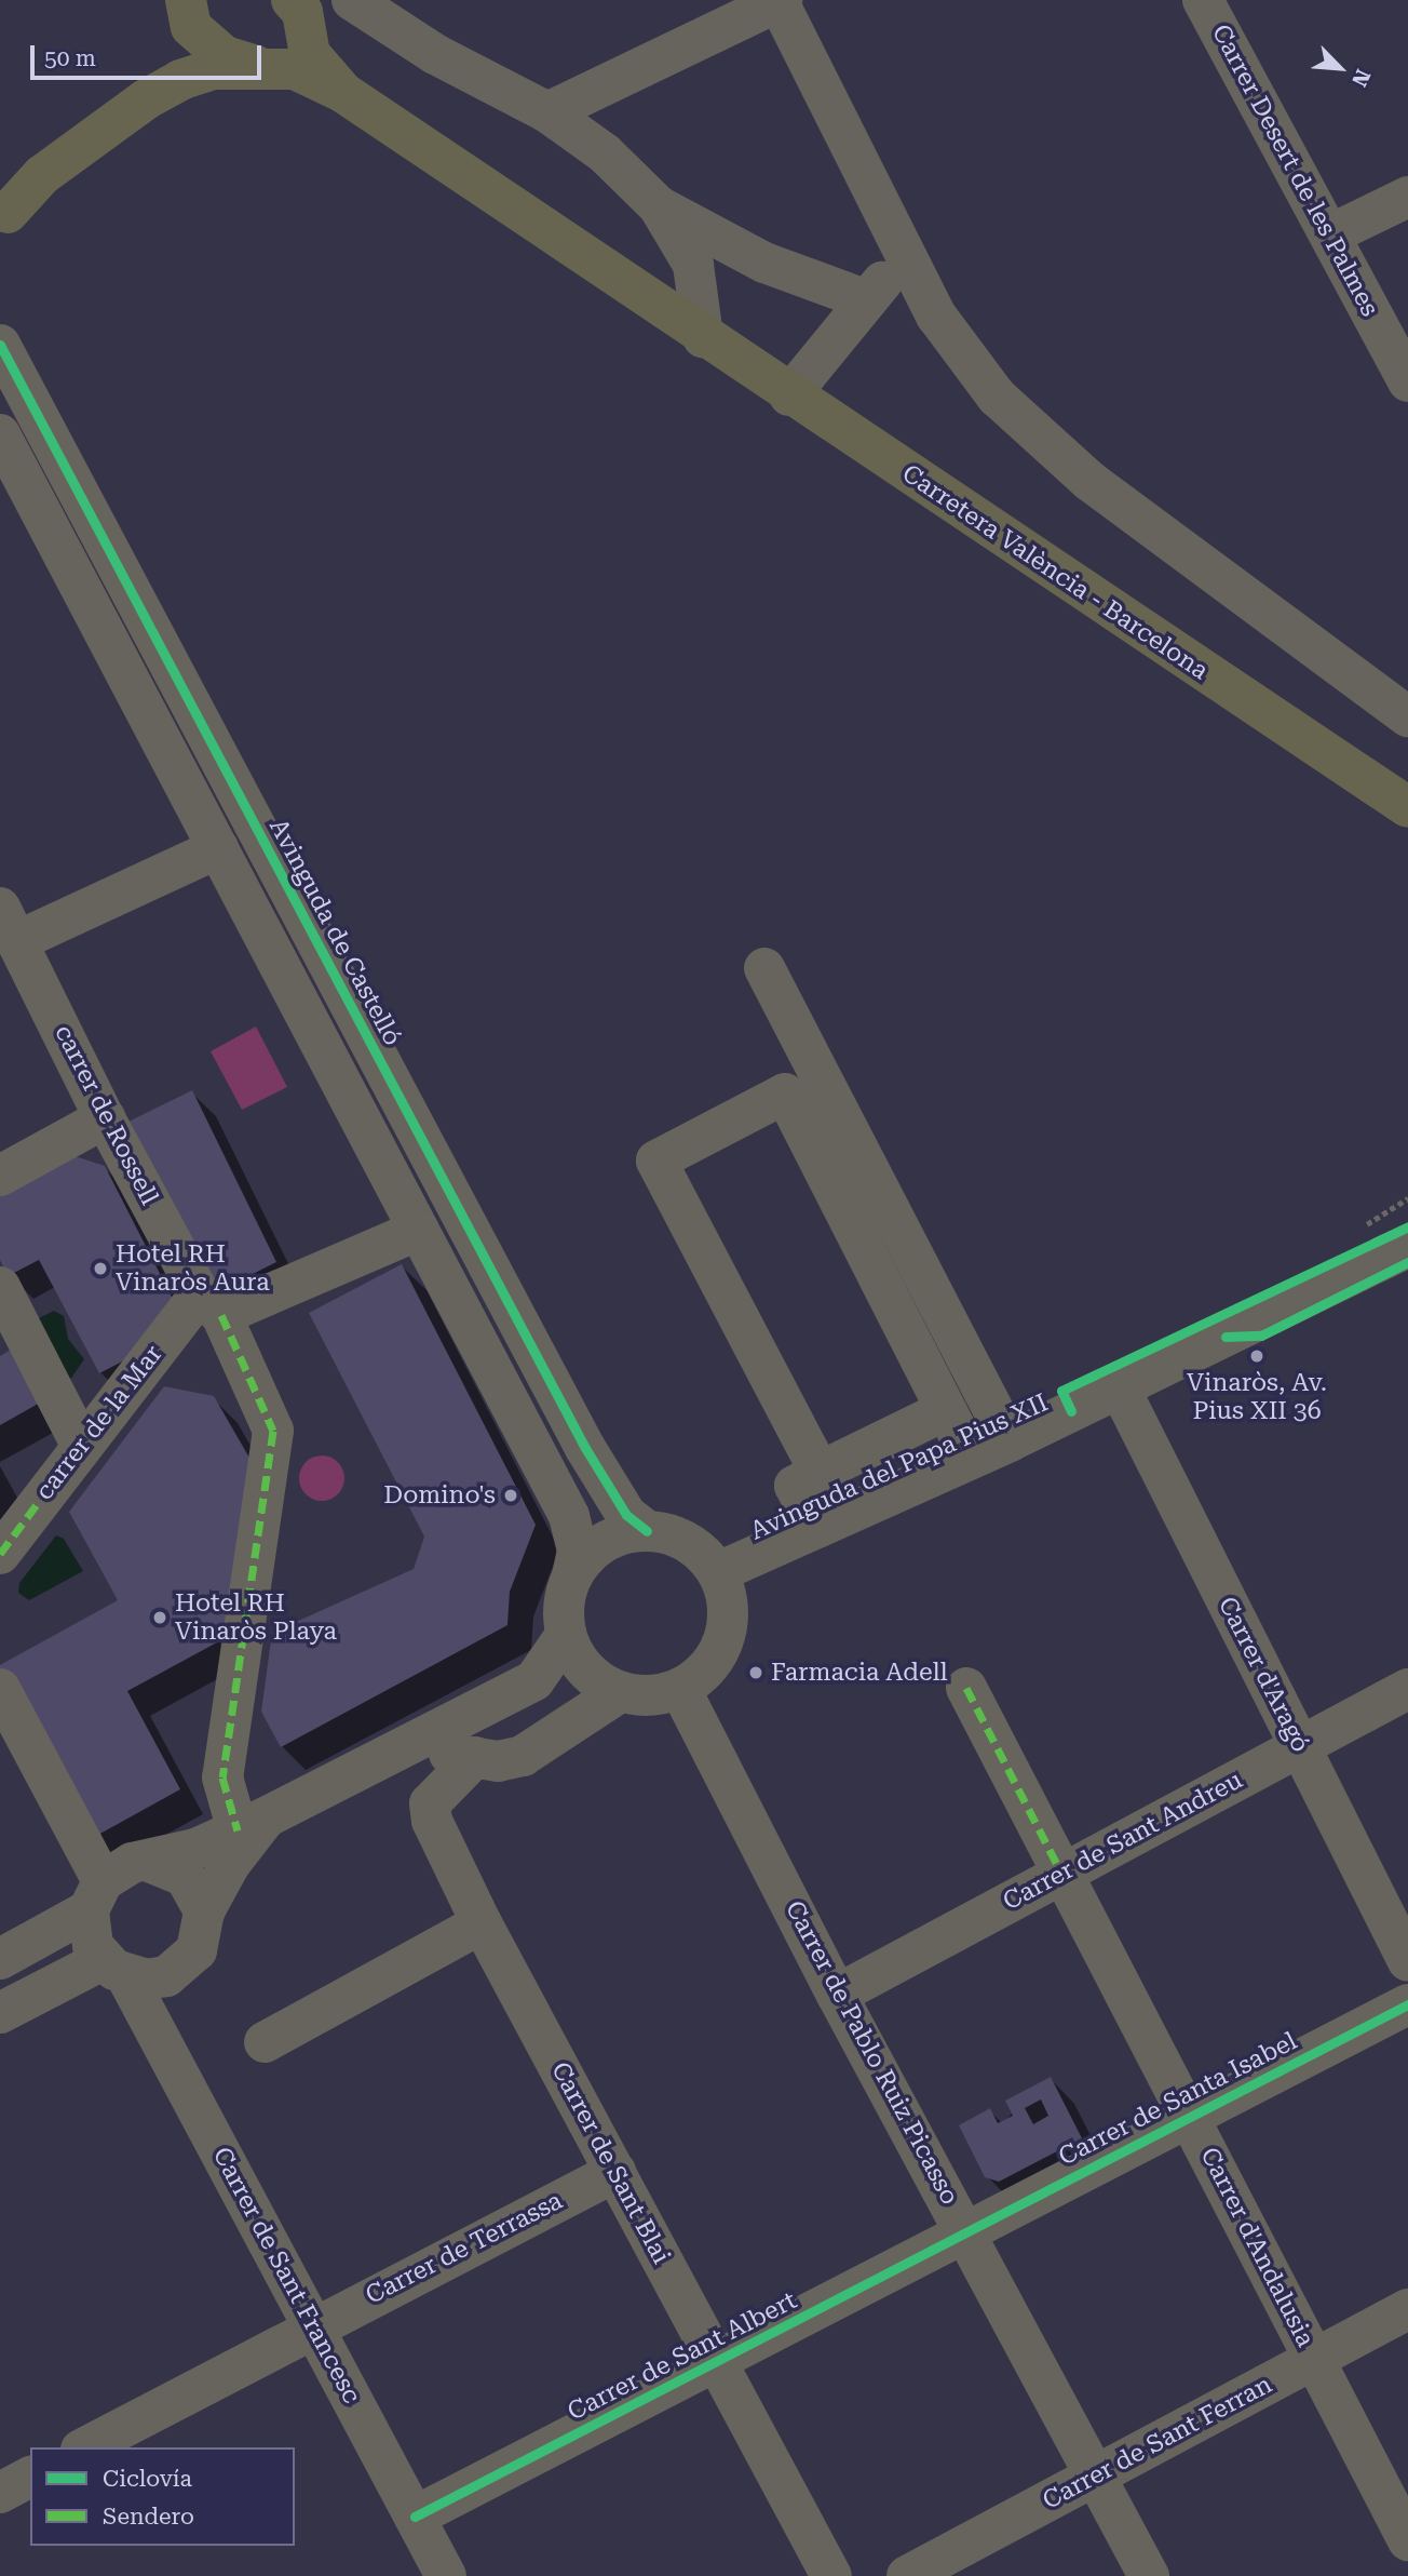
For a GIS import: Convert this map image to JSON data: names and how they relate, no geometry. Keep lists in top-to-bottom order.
{
  "streets": {
    "main road": ["Carretera València - Barcelona"],
    "street": [
      "Carrer Desert de les Palmes",
      "Avinguda de Castelló",
      "carrer de Rossell",
      "carrer de la Mar",
      "Avinguda del Papa Pius XII",
      "Carrer d'Aragó",
      "Carrer de Sant Andreu",
      "Carrer de Pablo Ruiz Picasso",
      "Carrer de Santa Isabel",
      "Carrer de Sant Blai",
      "Carrer d'Andalusia",
      "Carrer de Terrassa",
      "Carrer de Sant Francesc",
      "Carrer de Sant Albert",
      "Carrer de Sant Ferran"
    ]
  },
  "crossings": [
    ["Avinguda de Castelló", "Avinguda del Papa Pius XII"],
    ["Avinguda de Castelló", "Carrer de Pablo Ruiz Picasso"],
    ["carrer de Rossell", "carrer de la Mar"],
    ["Avinguda del Papa Pius XII", "Carrer d'Aragó"],
    ["Avinguda del Papa Pius XII", "Carrer de Pablo Ruiz Picasso"],
    ["Carrer d'Aragó", "Carrer de Sant Andreu"],
    ["Carrer de Sant Andreu", "Carrer de Pablo Ruiz Picasso"],
    ["Carrer de Sant Andreu", "Carrer d'Andalusia"],
    ["Carrer de Pablo Ruiz Picasso", "Carrer de Santa Isabel"],
    ["Carrer de Pablo Ruiz Picasso", "Carrer de Sant Albert"],
    ["Carrer de Pablo Ruiz Picasso", "Carrer de Sant Ferran"],
    ["Carrer de Santa Isabel", "Carrer d'Andalusia"],
    ["Carrer de Santa Isabel", "Carrer de Sant Albert"],
    ["Carrer de Sant Blai", "Carrer de Terrassa"],
    ["Carrer de Sant Blai", "Carrer de Sant Albert"],
    ["Carrer d'Andalusia", "Carrer de Sant Ferran"],
    ["Carrer de Terrassa", "Carrer de Sant Francesc"],
    ["Carrer de Sant Francesc", "Carrer de Sant Albert"]
  ],
  "places": [
    "Hotel RH Vinaròs Aura",
    "Vinaròs, Av. Pius XII 36",
    "Domino's",
    "Hotel RH Vinaròs Playa",
    "Farmacia Adell"
  ],
  "legend": ["Ciclovía", "Sendero"],
  "scale_bar": "50 m",
  "north": "bottom right"
}
